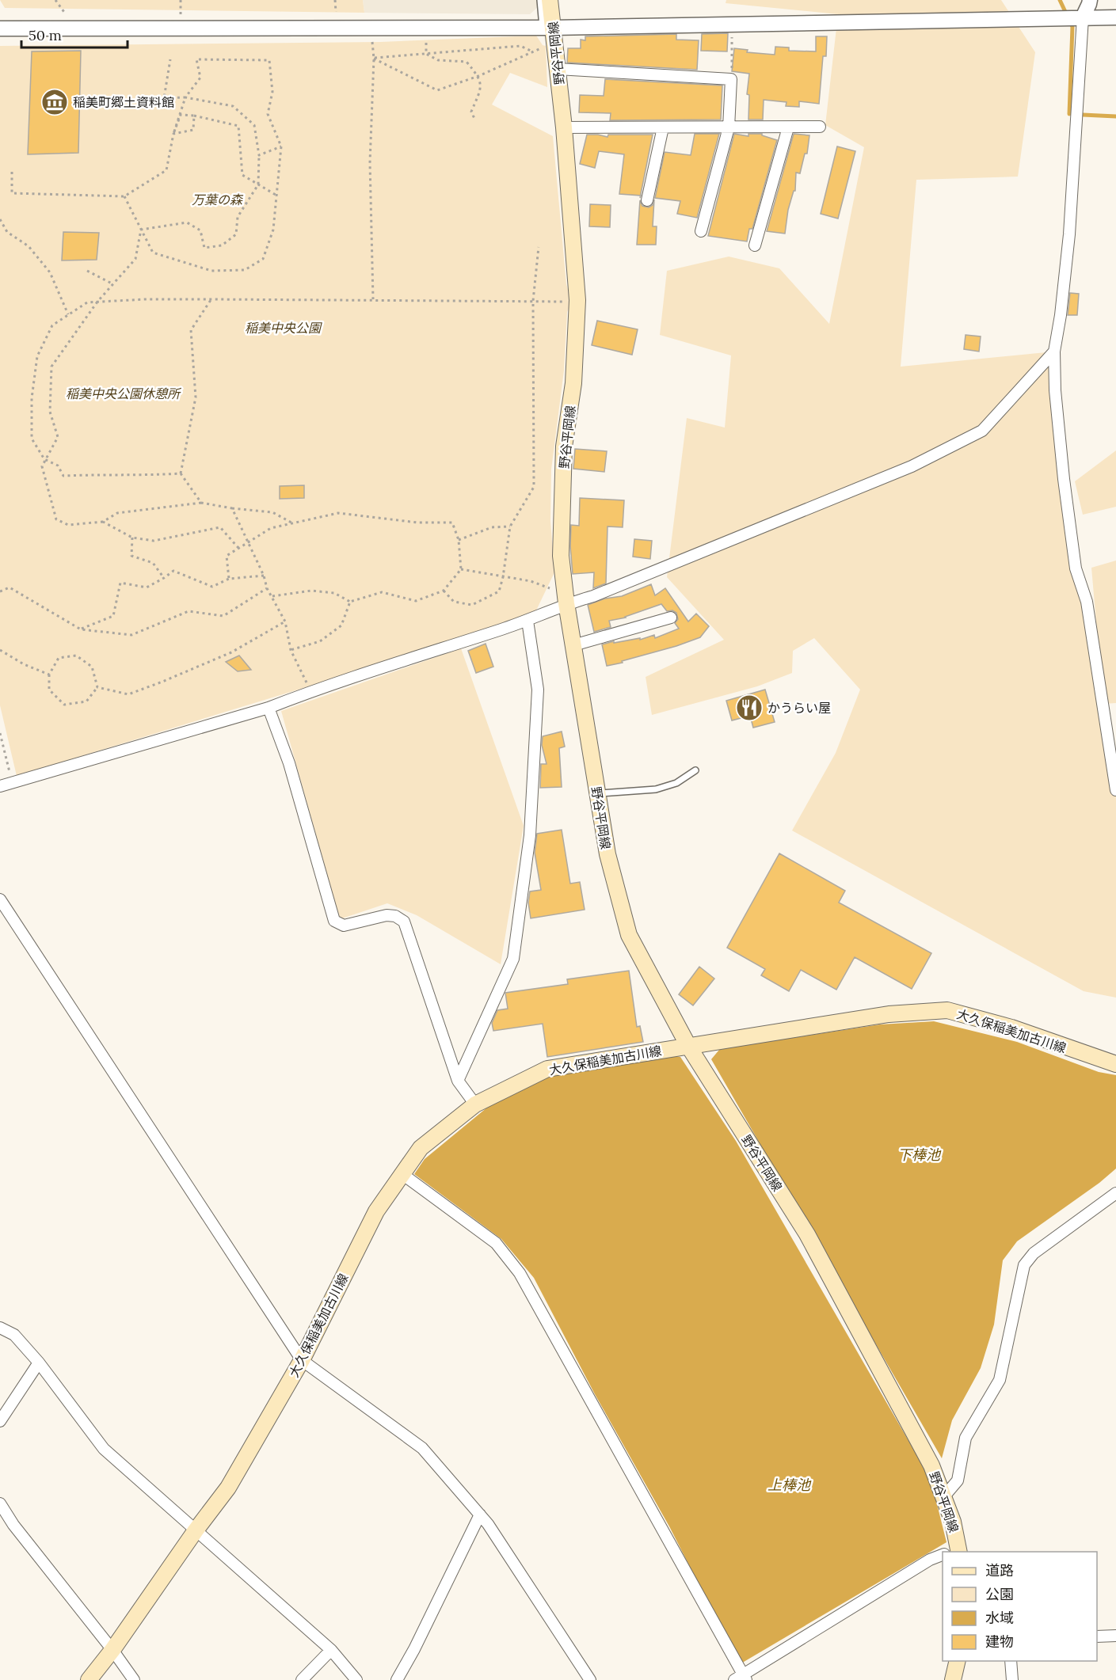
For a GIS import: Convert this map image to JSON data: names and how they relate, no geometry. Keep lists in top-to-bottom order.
{
  "streets": {
    "main road": ["野谷平岡線", "大久保稲美加古川線"]
  },
  "crossings": [
    ["野谷平岡線", "大久保稲美加古川線"]
  ],
  "water": ["下棒池", "上棒池"],
  "parks": ["万葉の森", "稲美中央公園", "稲美中央公園休憩所"],
  "places": {
    "museum": ["稲美町郷土資料館"],
    "restaurant": ["かうらい屋"]
  },
  "legend": [
    "道路",
    "公園",
    "水域",
    "建物"
  ],
  "scale_bar": "50 m"
}
